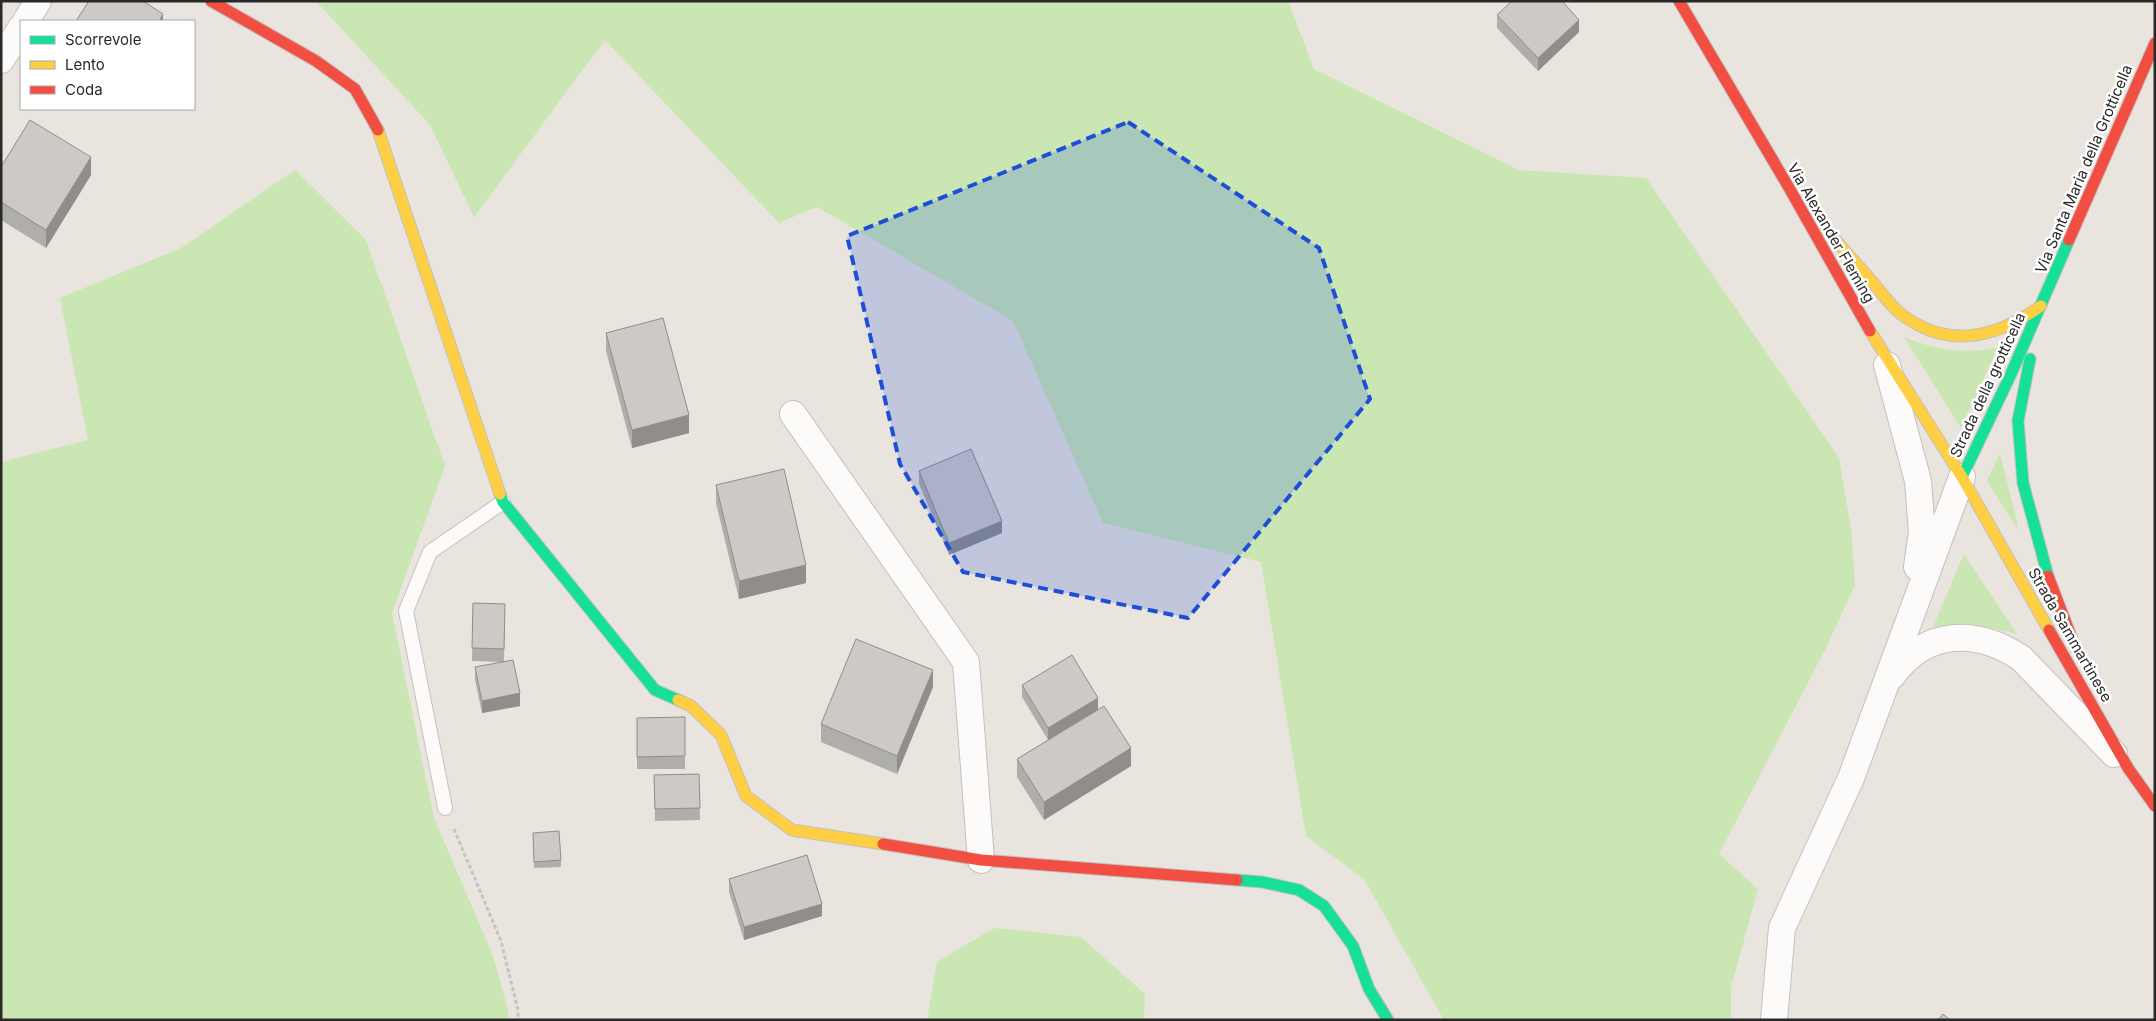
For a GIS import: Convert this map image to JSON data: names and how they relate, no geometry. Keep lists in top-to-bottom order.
{
  "streets": {
    "street": [
      "Via Santa Maria della Grotticella",
      "Via Alexander Fleming",
      "Strada della grotticella",
      "Strada Sammartinese"
    ]
  },
  "crossings": [
    ["Via Santa Maria della Grotticella", "Strada della grotticella"],
    ["Via Alexander Fleming", "Strada della grotticella"],
    ["Via Alexander Fleming", "Strada Sammartinese"],
    ["Strada della grotticella", "Strada Sammartinese"]
  ],
  "legend": ["Scorrevole", "Lento", "Coda"]
}
